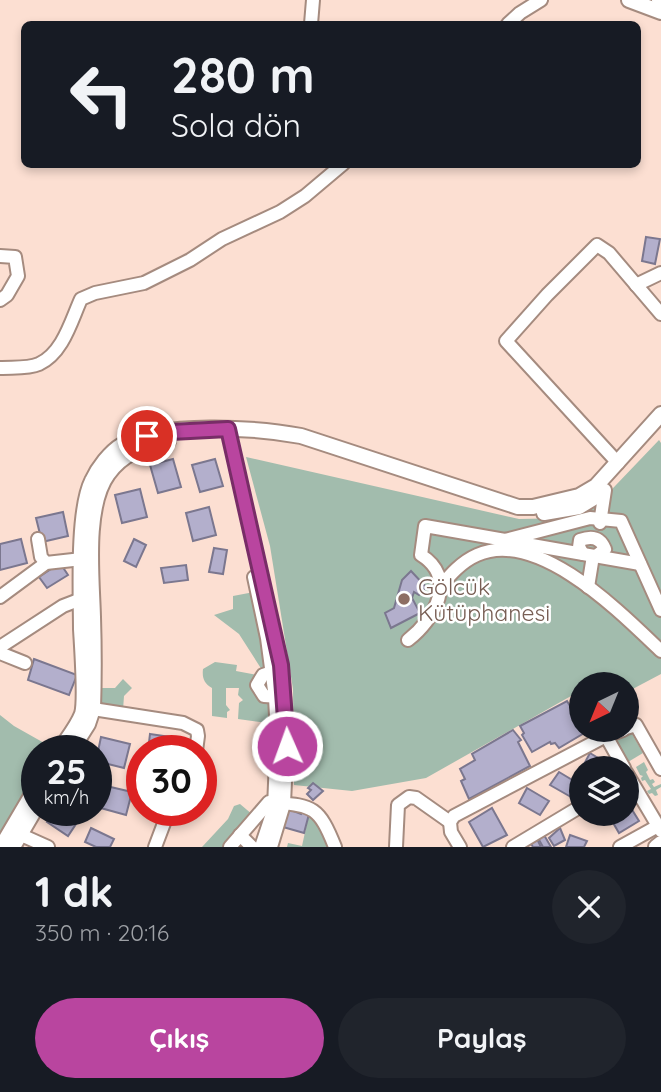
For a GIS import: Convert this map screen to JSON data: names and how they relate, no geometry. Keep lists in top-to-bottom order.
{
  "places": ["Gölcük Kütüphanesi"],
  "north": "bottom left",
  "page": {
    "turn": ["280 m", "Sola dön"],
    "speed": "25 km/h",
    "limit": "30",
    "heading": ["1 dk", "350 m · 20:16"],
    "buttons": ["Çıkış", "Paylaş"]
  }
}
